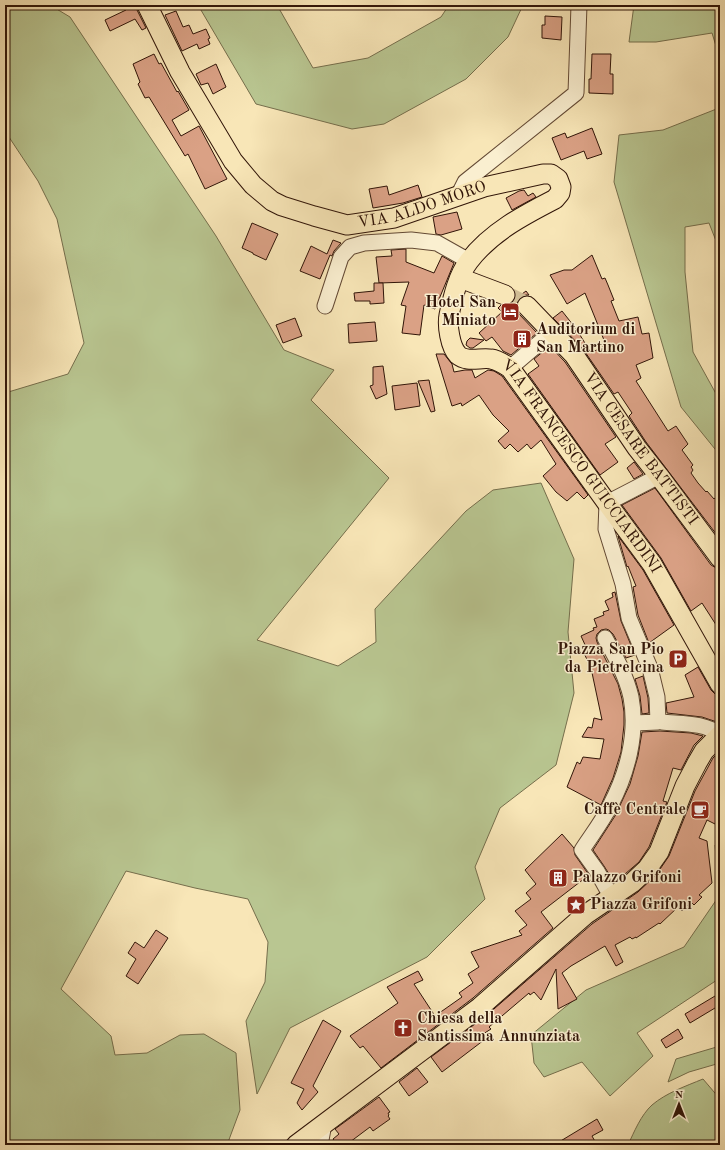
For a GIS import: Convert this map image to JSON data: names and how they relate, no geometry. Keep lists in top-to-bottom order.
{
  "streets": {
    "main road": ["VIA ALDO MORO", "VIA CESARE BATTISTI", "VIA FRANCESCO GUICCIARDINI"]
  },
  "crossings": [
    ["VIA ALDO MORO", "VIA FRANCESCO GUICCIARDINI"]
  ],
  "places": {
    "hotel": ["Hotel San Miniato"],
    "building": ["Auditorium di San Martino", "Palazzo Grifoni"],
    "parking": ["Piazza San Pio da Pietrelcina"],
    "cafe": ["Caffè Centrale"],
    "place": ["Piazza Grifoni"],
    "church": ["Chiesa della Santissima Annunziata"]
  },
  "north": "top"
}
